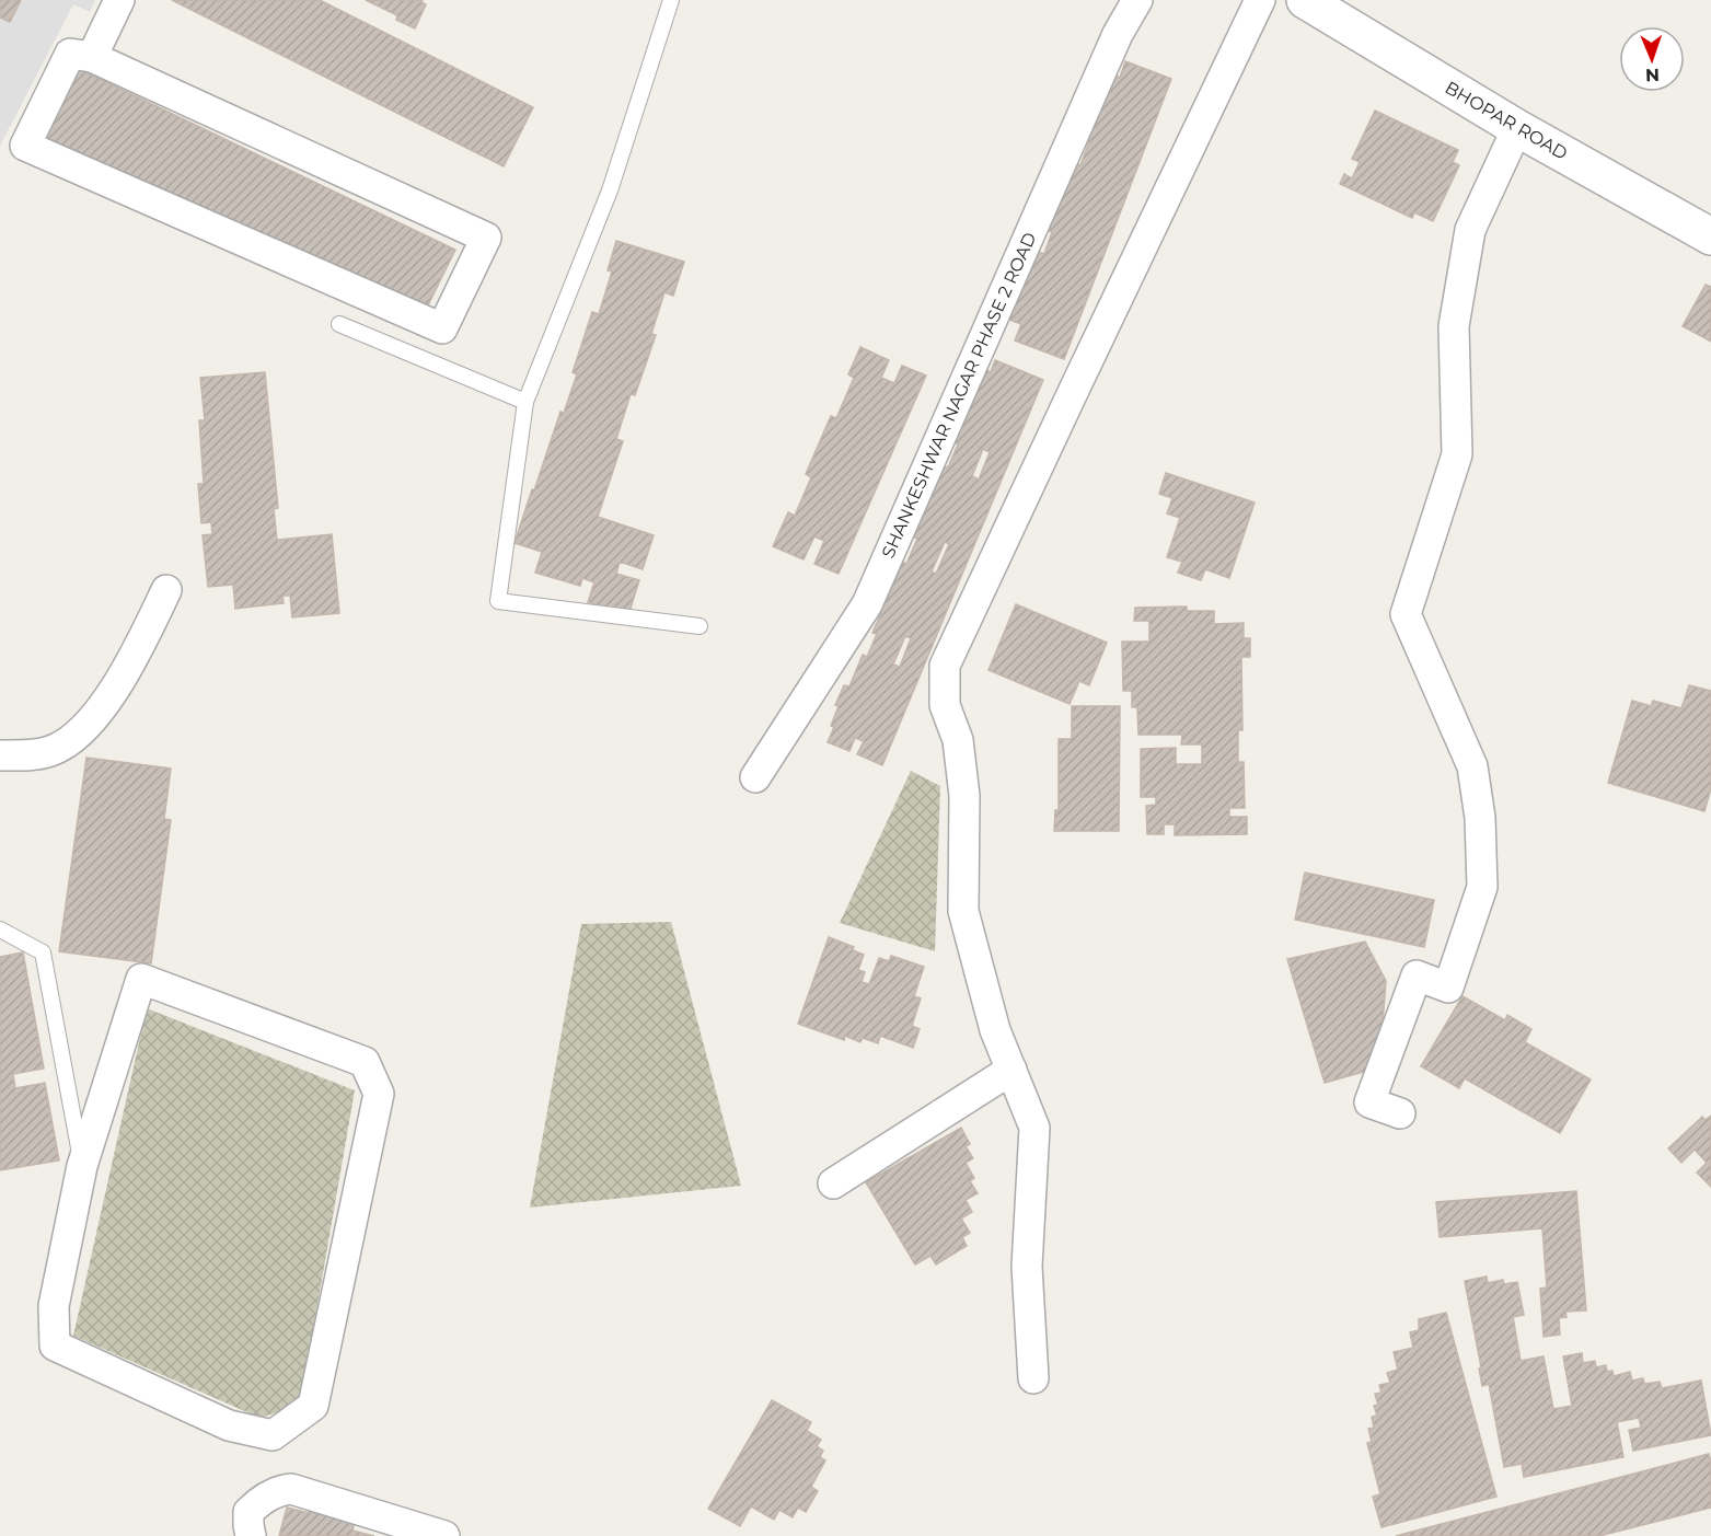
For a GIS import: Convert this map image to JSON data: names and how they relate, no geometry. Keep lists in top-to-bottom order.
{
  "streets": {
    "street": ["BHOPAR ROAD", "SHANKESHWAR NAGAR PHASE 2 ROAD"]
  },
  "north": "bottom"
}
